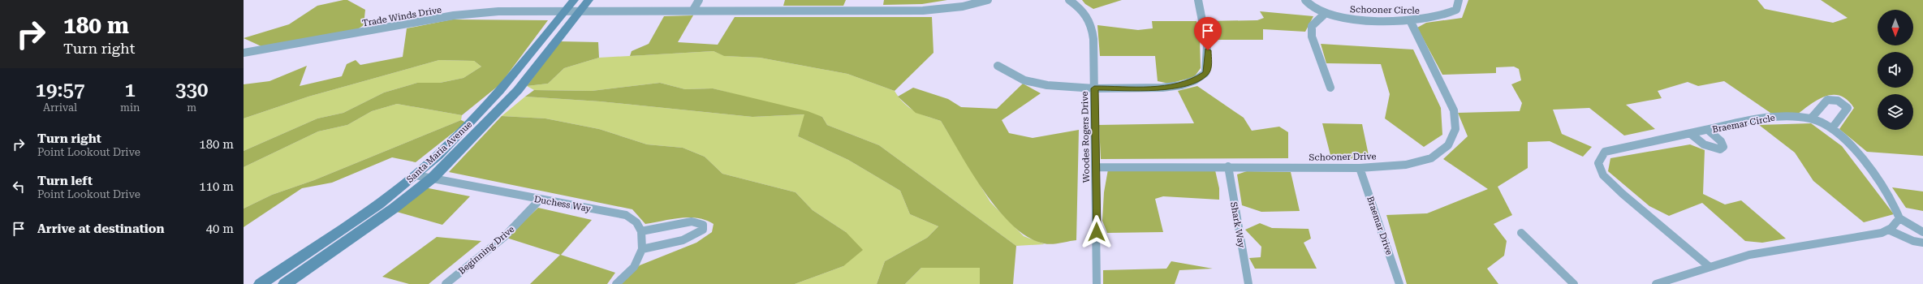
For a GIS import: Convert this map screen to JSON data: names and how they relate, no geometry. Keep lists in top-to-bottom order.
{
  "streets": {
    "street": [
      "Schooner Circle",
      "Trade Winds Drive",
      "Braemar Circle",
      "Woodes Rogers Drive",
      "Santa Maria Avenue",
      "Schooner Drive",
      "Duchess Way",
      "Shark Way",
      "Braemar Drive",
      "Beginning Drive"
    ]
  },
  "crossings": [
    ["Schooner Circle", "Schooner Drive"],
    ["Trade Winds Drive", "Santa Maria Avenue"],
    ["Woodes Rogers Drive", "Schooner Drive"],
    ["Santa Maria Avenue", "Duchess Way"],
    ["Schooner Drive", "Shark Way"],
    ["Schooner Drive", "Braemar Drive"],
    ["Duchess Way", "Beginning Drive"]
  ],
  "north": "bottom",
  "page": {
    "turn": ["180 m", "Turn right"],
    "eta": [
      "19:57",
      "Arrival",
      "1",
      "min",
      "330",
      "m"
    ],
    "list": [
      {
        "name": "Turn right",
        "note": "Point Lookout Drive",
        "value": "180 m"
      },
      {
        "name": "Turn left",
        "note": "Point Lookout Drive",
        "value": "110 m"
      },
      {
        "name": "Arrive at destination",
        "value": "40 m"
      }
    ]
  }
}
